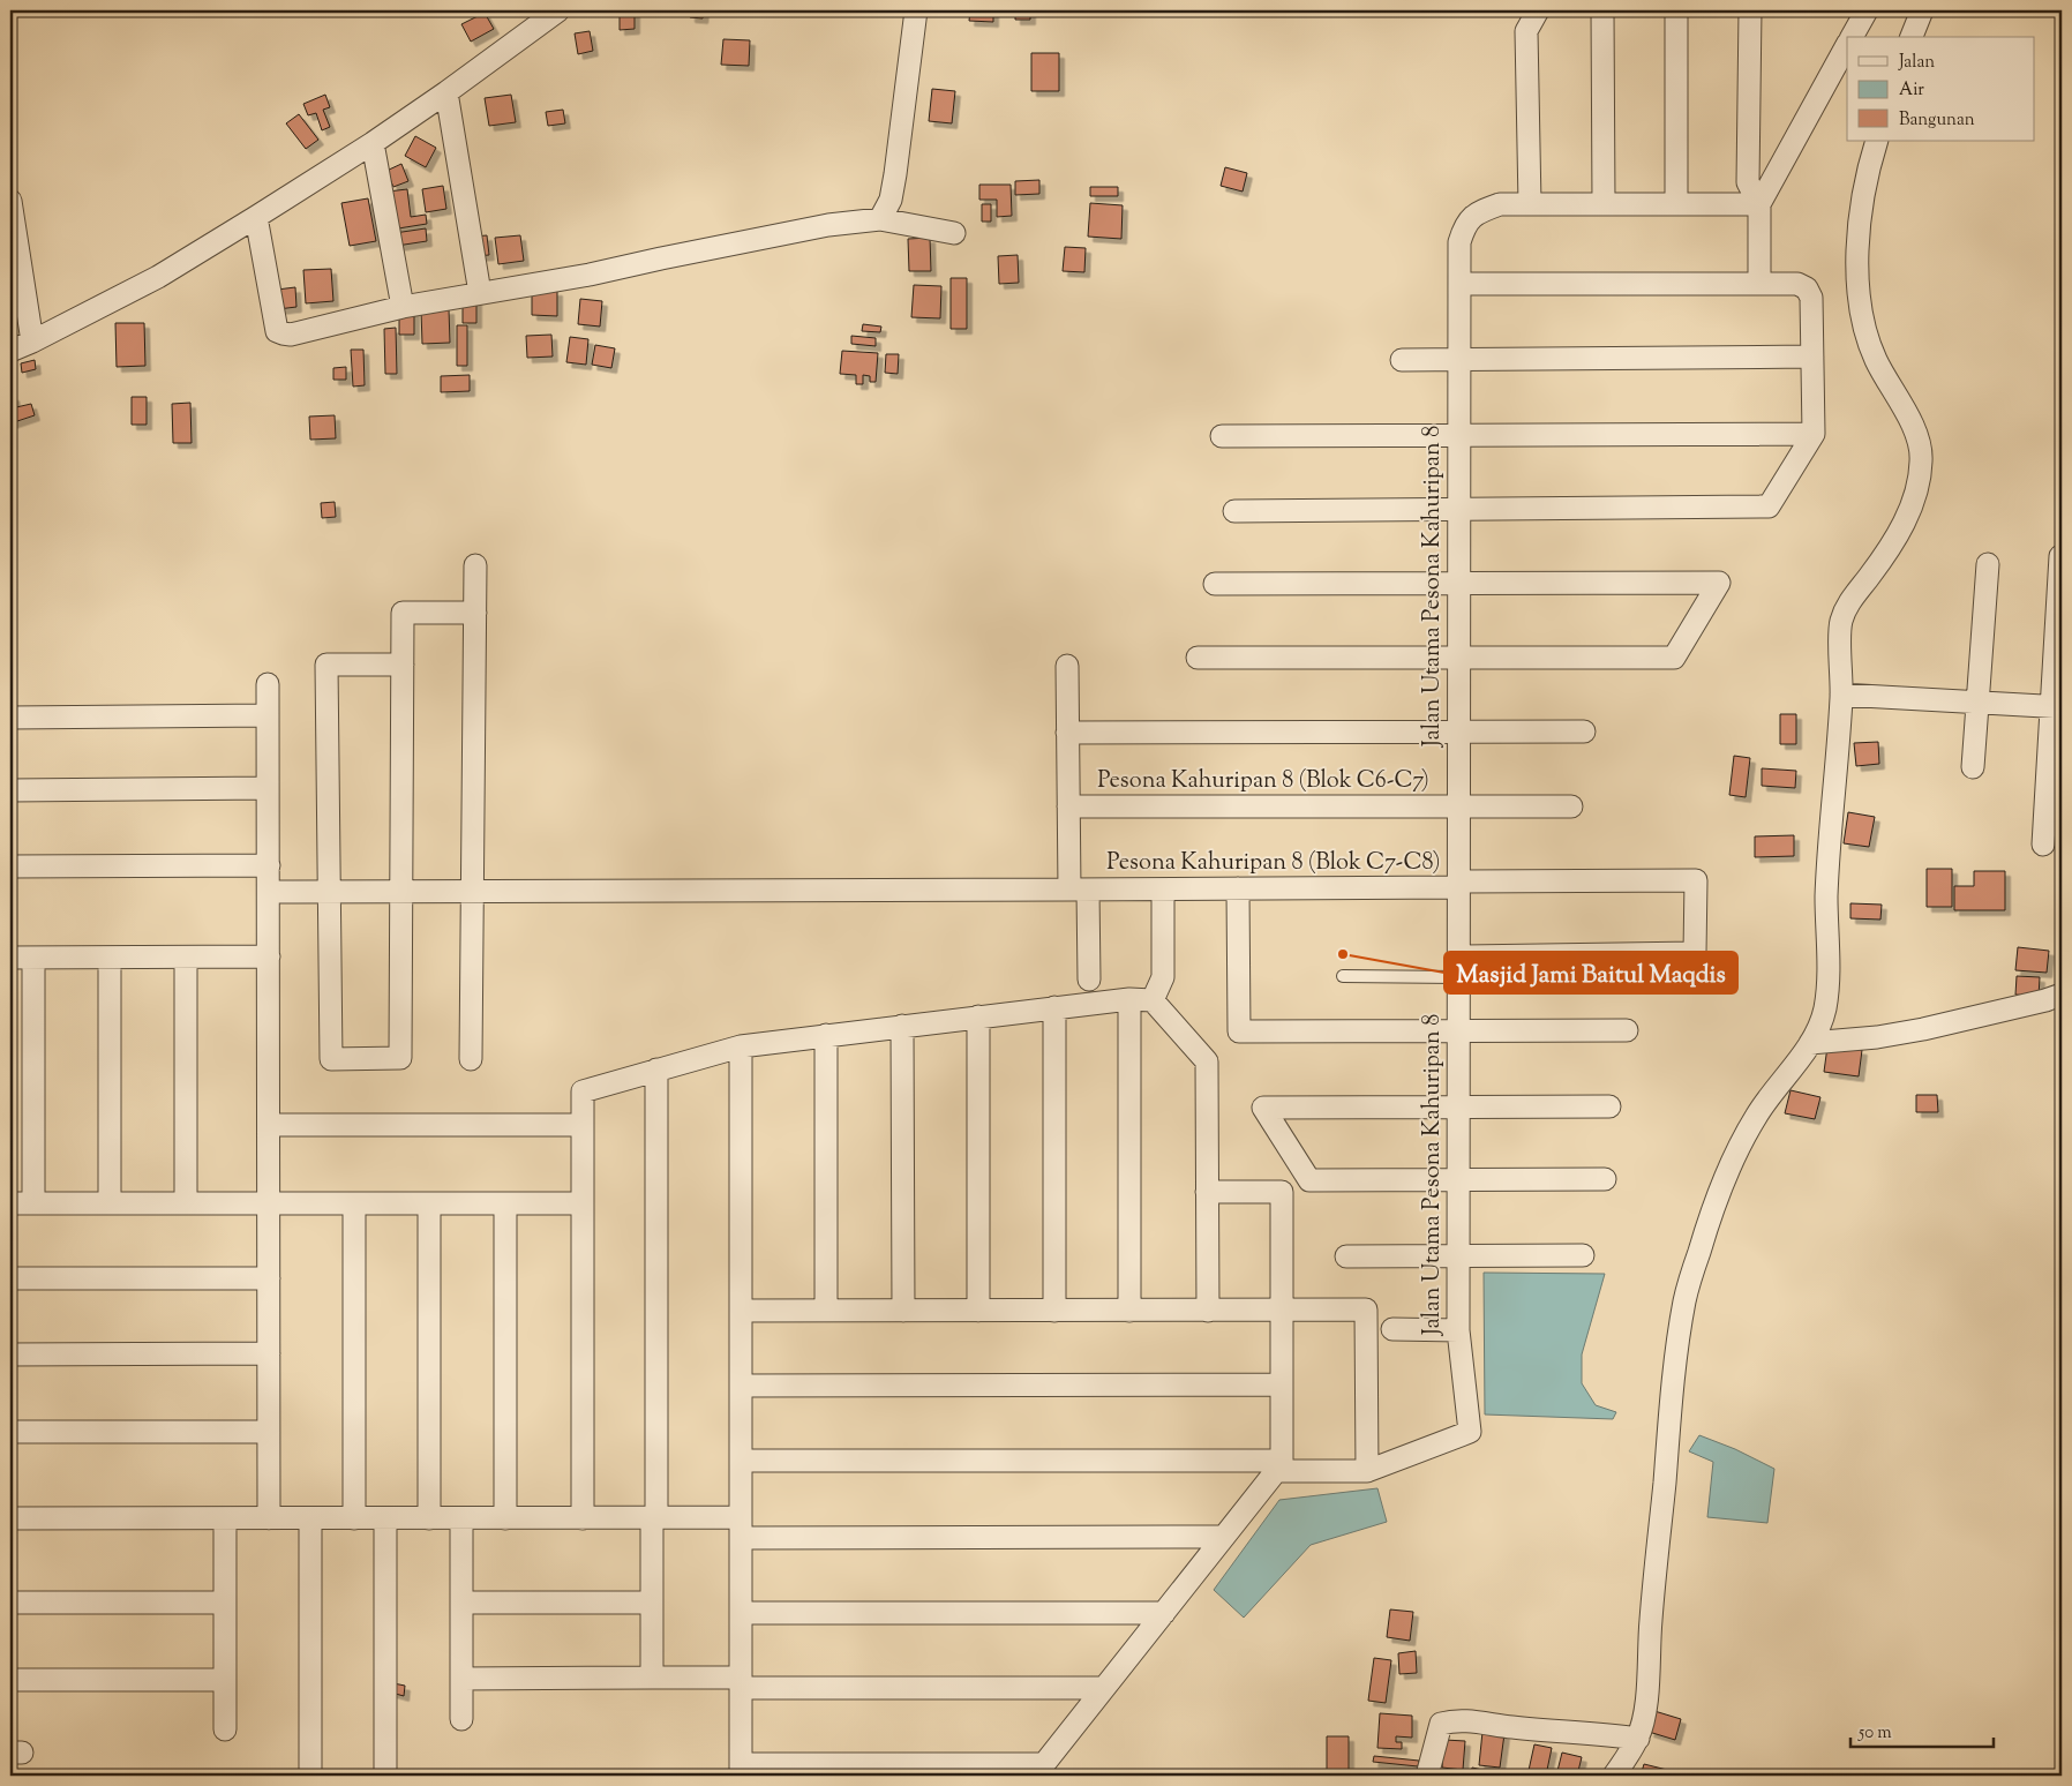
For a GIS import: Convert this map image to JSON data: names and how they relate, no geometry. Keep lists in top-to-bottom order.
{
  "streets": {
    "street": ["Jalan Utama Pesona Kahuripan 8", "Pesona Kahuripan 8 (Blok C6-C7)", "Pesona Kahuripan 8 (Blok C7-C8)"]
  },
  "crossings": [
    ["Jalan Utama Pesona Kahuripan 8", "Pesona Kahuripan 8 (Blok C6-C7)"],
    ["Jalan Utama Pesona Kahuripan 8", "Pesona Kahuripan 8 (Blok C7-C8)"]
  ],
  "places": ["Masjid Jami Baitul Maqdis"],
  "legend": ["Jalan", "Air", "Bangunan"],
  "scale_bar": "50 m"
}
